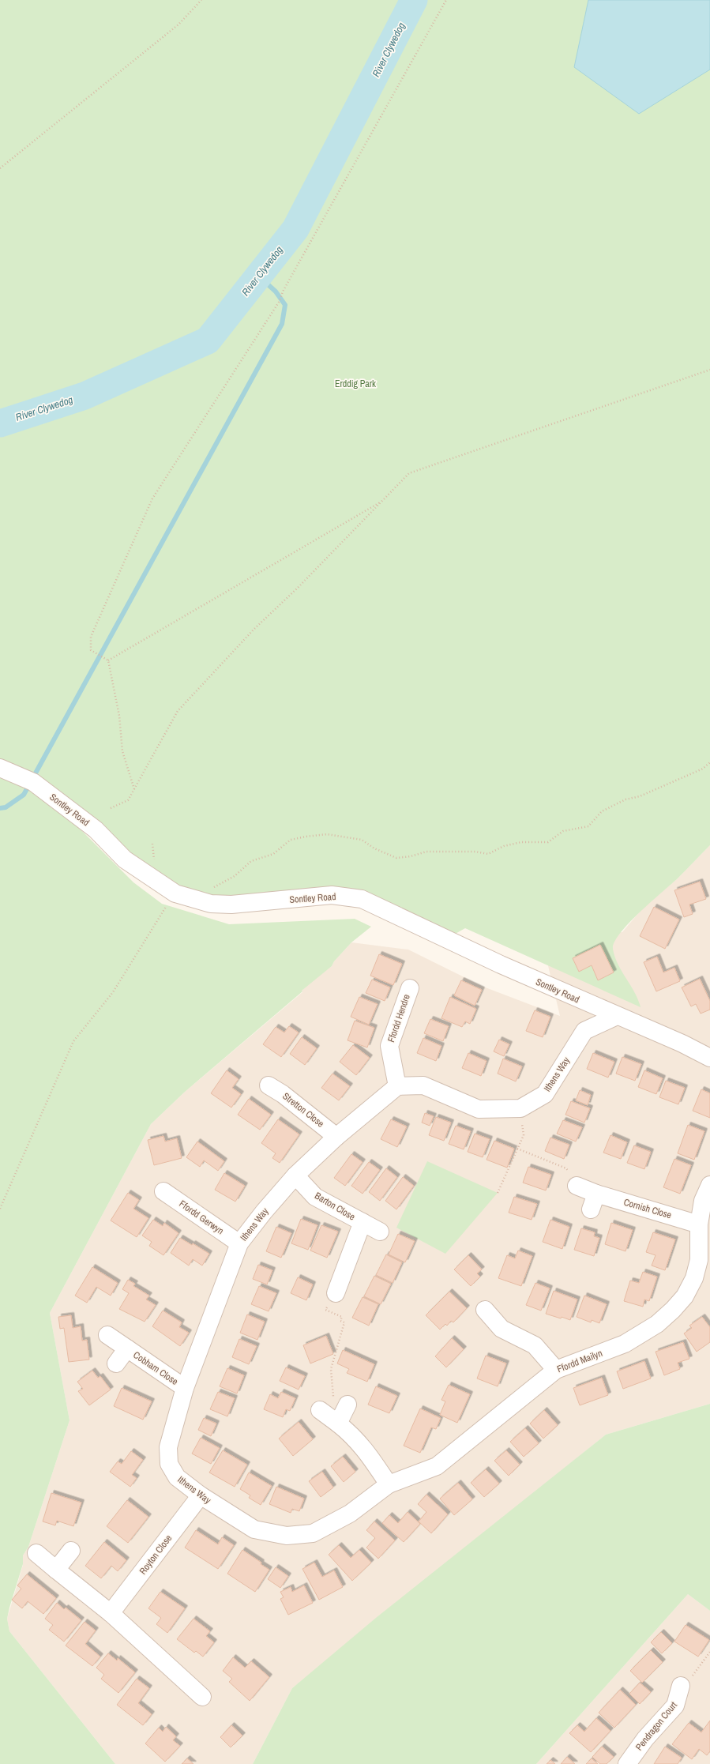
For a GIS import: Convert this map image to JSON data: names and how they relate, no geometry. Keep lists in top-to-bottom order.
{
  "streets": {
    "street": [
      "Sontley Road",
      "Ffordd Hendre",
      "Ithens Way",
      "Stretton Close",
      "Barton Close",
      "Cornish Close",
      "Ffordd Gerwyn",
      "Ffordd Mailyn",
      "Cobham Close",
      "Royton Close",
      "Pendragon Court"
    ]
  },
  "crossings": [
    ["Sontley Road", "Ithens Way"],
    ["Ffordd Hendre", "Ithens Way"],
    ["Ithens Way", "Stretton Close"],
    ["Ithens Way", "Barton Close"],
    ["Ithens Way", "Ffordd Gerwyn"],
    ["Ithens Way", "Ffordd Mailyn"],
    ["Ithens Way", "Cobham Close"],
    ["Ithens Way", "Royton Close"],
    ["Cornish Close", "Ffordd Mailyn"]
  ],
  "water": ["River Clywedog"],
  "parks": ["Erddig Park"]
}
